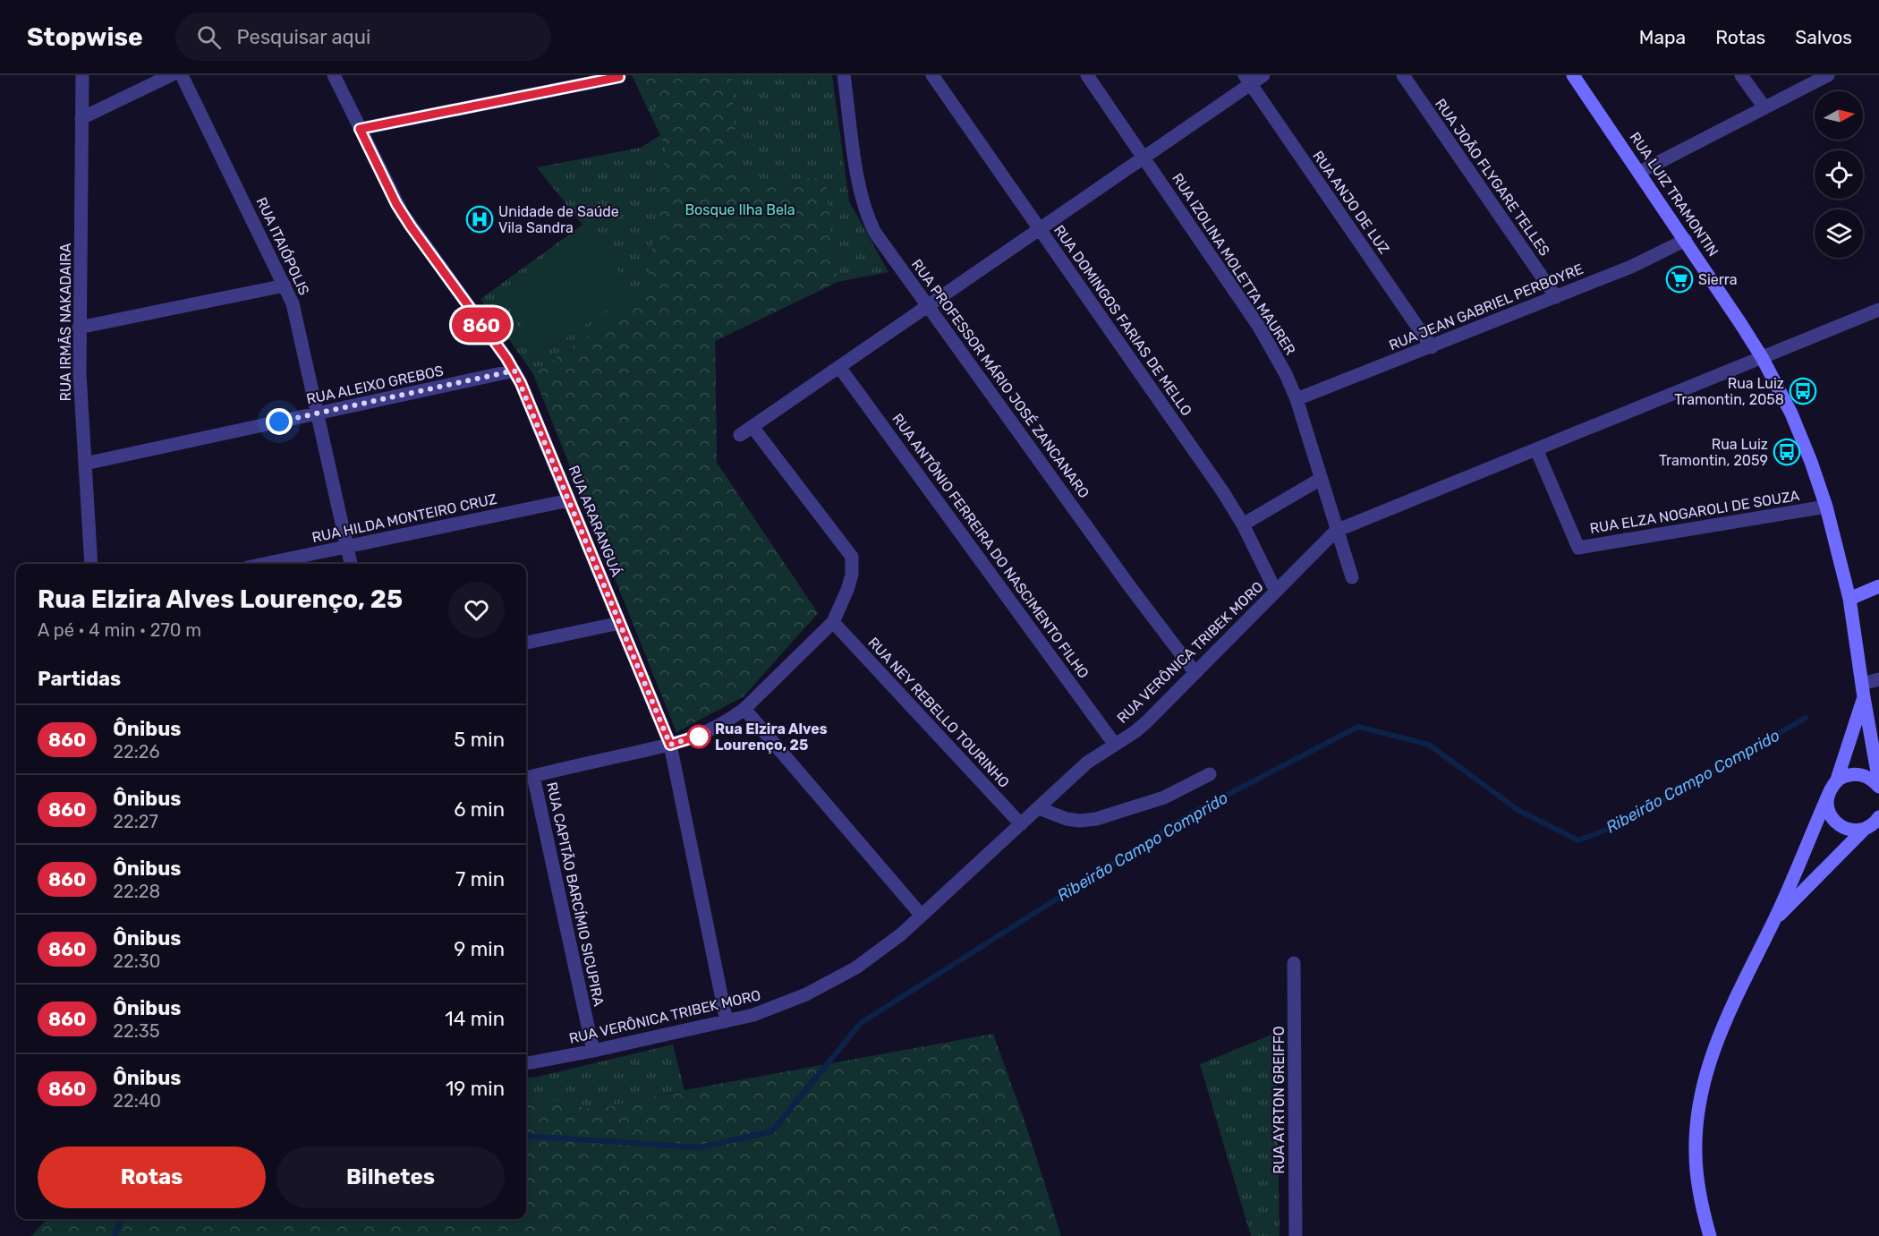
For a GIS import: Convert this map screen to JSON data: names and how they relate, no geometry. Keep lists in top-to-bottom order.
{
  "streets": {
    "main road": ["RUA LUIZ TRAMONTIN"],
    "street": [
      "RUA JOÃO FLYGARE TELLES",
      "RUA ANJO DE LUZ",
      "RUA ITAIÓPOLIS",
      "RUA IZOLINA MOLETTA MAURER",
      "RUA JEAN GABRIEL PERBOYRE",
      "RUA DOMINGOS FARIAS DE MELLO",
      "RUA IRMÃS NAKADAIRA",
      "RUA PROFESSOR MÁRIO JOSÉ ZANCANARO",
      "RUA ALEIXO GREBOS",
      "RUA ELZA NOGAROLI DE SOUZA",
      "RUA HILDA MONTEIRO CRUZ",
      "RUA ARARANGUÁ",
      "RUA ANTÔNIO FERREIRA DO NASCIMENTO FILHO",
      "RUA VERÔNICA TRIBEK MORO",
      "RUA NEY REBELLO TOURINHO",
      "RUA CAPITÃO BARCÍMIO SICUPIRA",
      "RUA AYRTON GREIFFO"
    ]
  },
  "crossings": [
    ["RUA JOÃO FLYGARE TELLES", "RUA JEAN GABRIEL PERBOYRE"],
    ["RUA LUIZ TRAMONTIN", "RUA JEAN GABRIEL PERBOYRE"],
    ["RUA LUIZ TRAMONTIN", "RUA ELZA NOGAROLI DE SOUZA"],
    ["RUA LUIZ TRAMONTIN", "RUA VERÔNICA TRIBEK MORO"],
    ["RUA ANJO DE LUZ", "RUA JEAN GABRIEL PERBOYRE"],
    ["RUA ITAIÓPOLIS", "RUA ALEIXO GREBOS"],
    ["RUA ITAIÓPOLIS", "RUA HILDA MONTEIRO CRUZ"],
    ["RUA IZOLINA MOLETTA MAURER", "RUA JEAN GABRIEL PERBOYRE"],
    ["RUA IZOLINA MOLETTA MAURER", "RUA VERÔNICA TRIBEK MORO"],
    ["RUA DOMINGOS FARIAS DE MELLO", "RUA VERÔNICA TRIBEK MORO"],
    ["RUA IRMÃS NAKADAIRA", "RUA ALEIXO GREBOS"],
    ["RUA PROFESSOR MÁRIO JOSÉ ZANCANARO", "RUA VERÔNICA TRIBEK MORO"],
    ["RUA ALEIXO GREBOS", "RUA ARARANGUÁ"],
    ["RUA ELZA NOGAROLI DE SOUZA", "RUA VERÔNICA TRIBEK MORO"],
    ["RUA HILDA MONTEIRO CRUZ", "RUA ARARANGUÁ"],
    ["RUA ARARANGUÁ", "RUA VERÔNICA TRIBEK MORO"],
    ["RUA ANTÔNIO FERREIRA DO NASCIMENTO FILHO", "RUA VERÔNICA TRIBEK MORO"],
    ["RUA VERÔNICA TRIBEK MORO", "RUA NEY REBELLO TOURINHO"],
    ["RUA VERÔNICA TRIBEK MORO", "RUA CAPITÃO BARCÍMIO SICUPIRA"]
  ],
  "water": ["Ribeirão Campo Comprido"],
  "parks": ["Bosque Ilha Bela"],
  "places": {
    "hospital": ["Unidade de Saúde Vila Sandra"],
    "supermarket": ["Sierra"],
    "bus stop": ["Rua Luiz Tramontin, 2058", "Rua Luiz Tramontin, 2059"],
    "other": ["Rua Elzira Alves Lourenço, 25"]
  },
  "lines": ["bus line 860"],
  "north": "right",
  "page": {
    "header": "Stopwise",
    "search": "Pesquisar aqui",
    "nav": ["Mapa", "Rotas", "Salvos"],
    "on_map": "860",
    "heading": [
      ["Rua Elzira Alves Lourenço, 25", "A pé · 4 min · 270 m"],
      "Partidas"
    ],
    "list": [
      {
        "mark": "860",
        "name": "Ônibus",
        "note": "22:26",
        "value": "5 min"
      },
      {
        "mark": "860",
        "name": "Ônibus",
        "note": "22:27",
        "value": "6 min"
      },
      {
        "mark": "860",
        "name": "Ônibus",
        "note": "22:28",
        "value": "7 min"
      },
      {
        "mark": "860",
        "name": "Ônibus",
        "note": "22:30",
        "value": "9 min"
      },
      {
        "mark": "860",
        "name": "Ônibus",
        "note": "22:35",
        "value": "14 min"
      },
      {
        "mark": "860",
        "name": "Ônibus",
        "note": "22:40",
        "value": "19 min"
      }
    ],
    "buttons": ["Rotas", "Bilhetes"]
  }
}
